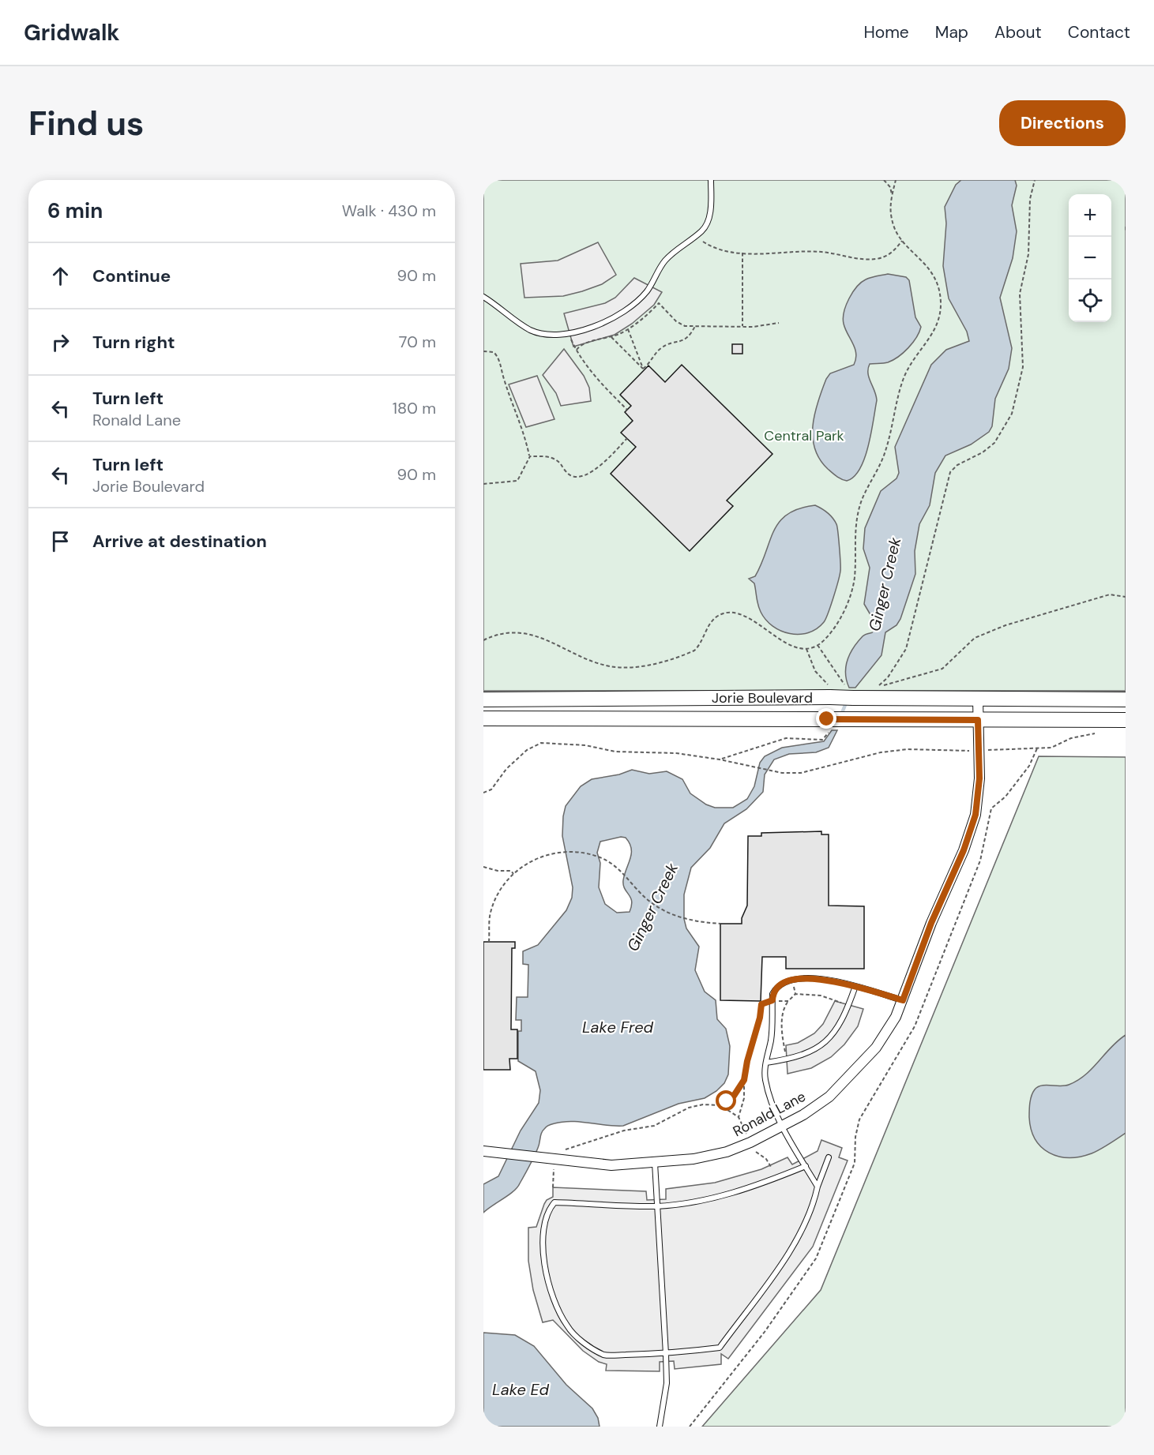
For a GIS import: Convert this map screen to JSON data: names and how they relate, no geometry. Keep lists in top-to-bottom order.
{
  "streets": {
    "main road": ["Jorie Boulevard"],
    "street": ["Ronald Lane"]
  },
  "crossings": [
    ["Jorie Boulevard", "Ronald Lane"]
  ],
  "water": ["Ginger Creek", "Lake Fred", "Lake Ed"],
  "parks": ["Central Park"],
  "page": {
    "header": "Gridwalk",
    "nav": [
      "Home",
      "Map",
      "About",
      "Contact"
    ],
    "buttons": "Directions",
    "title": "Find us",
    "heading": ["6 min", "Walk · 430 m"],
    "map_buttons": ["+", "−"],
    "list": [
      ["Continue", "90 m"],
      ["Turn right", "70 m"],
      ["Turn left", "Ronald Lane", "180 m"],
      ["Turn left", "Jorie Boulevard", "90 m"],
      "Arrive at destination"
    ]
  }
}
